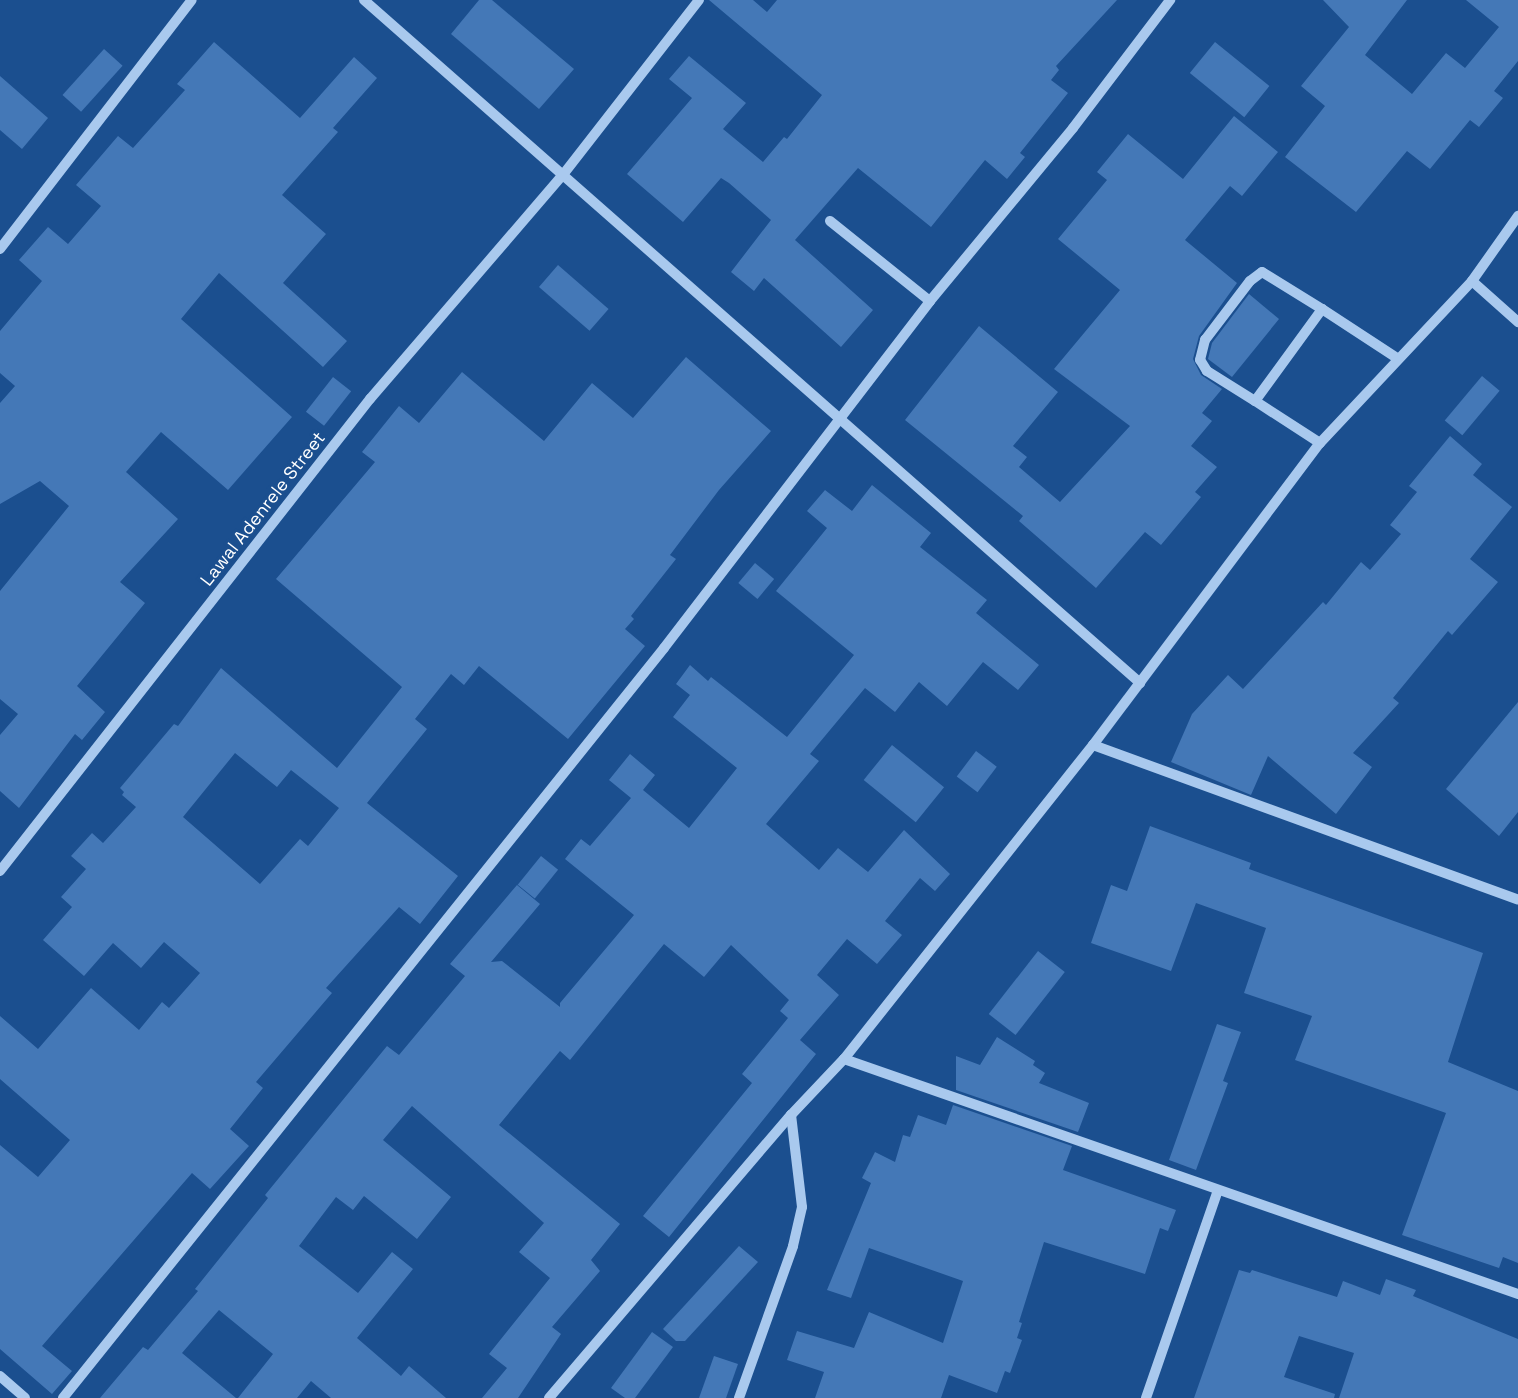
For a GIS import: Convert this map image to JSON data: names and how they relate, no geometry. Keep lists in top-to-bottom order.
{
  "streets": {
    "street": ["Lawal Adenrele Street"]
  }
}
